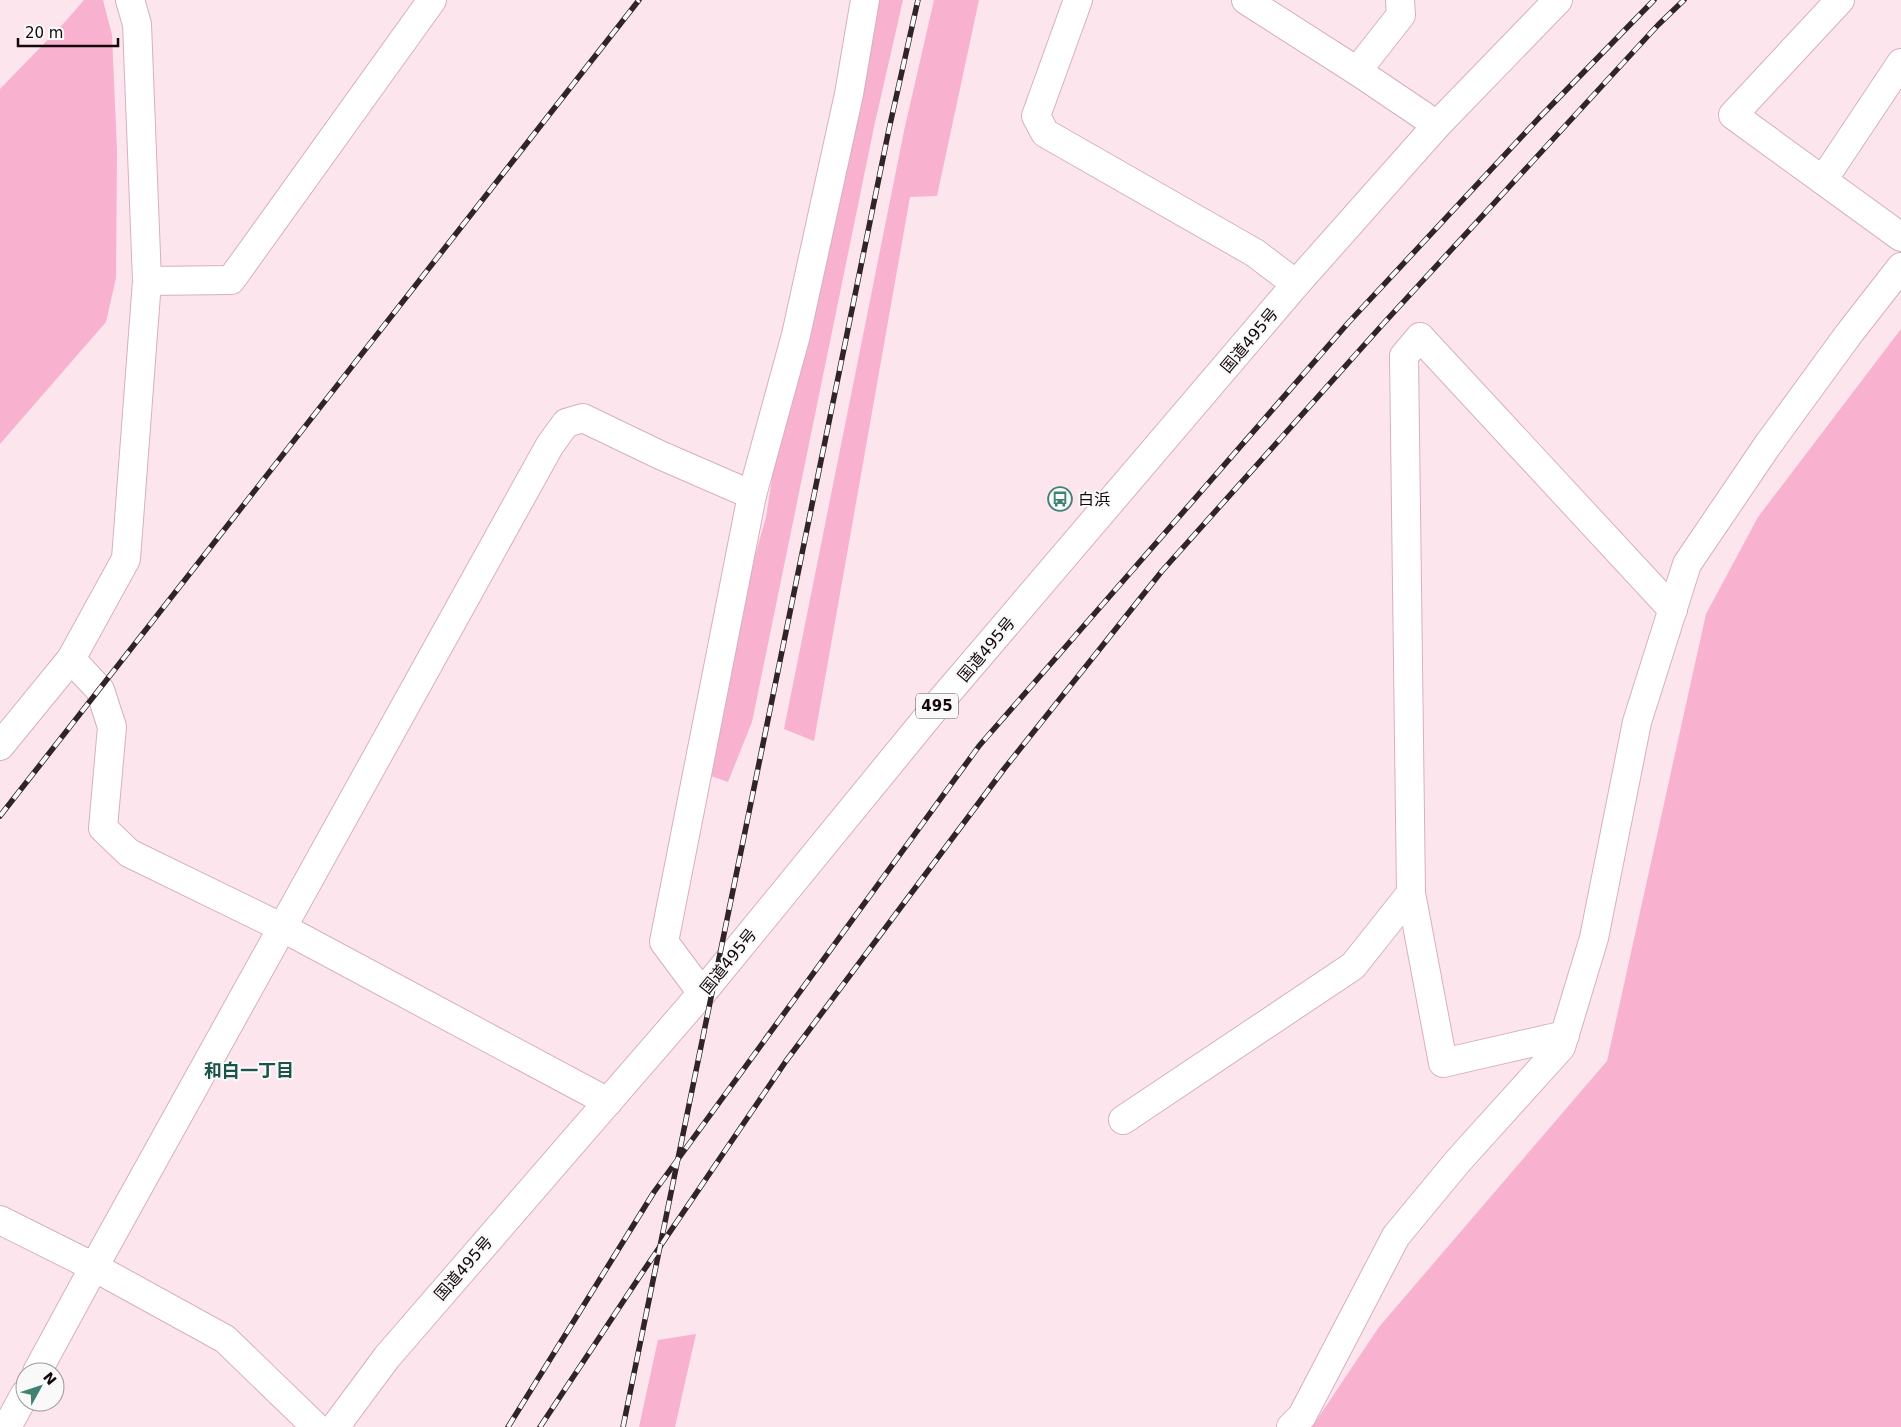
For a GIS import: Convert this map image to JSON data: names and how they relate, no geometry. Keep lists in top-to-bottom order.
{
  "streets": {
    "main road": ["国道495号", "495"]
  },
  "districts": ["和白一丁目"],
  "places": {
    "bus stop": ["白浜"]
  },
  "scale_bar": "20 m",
  "north": "top right"
}
